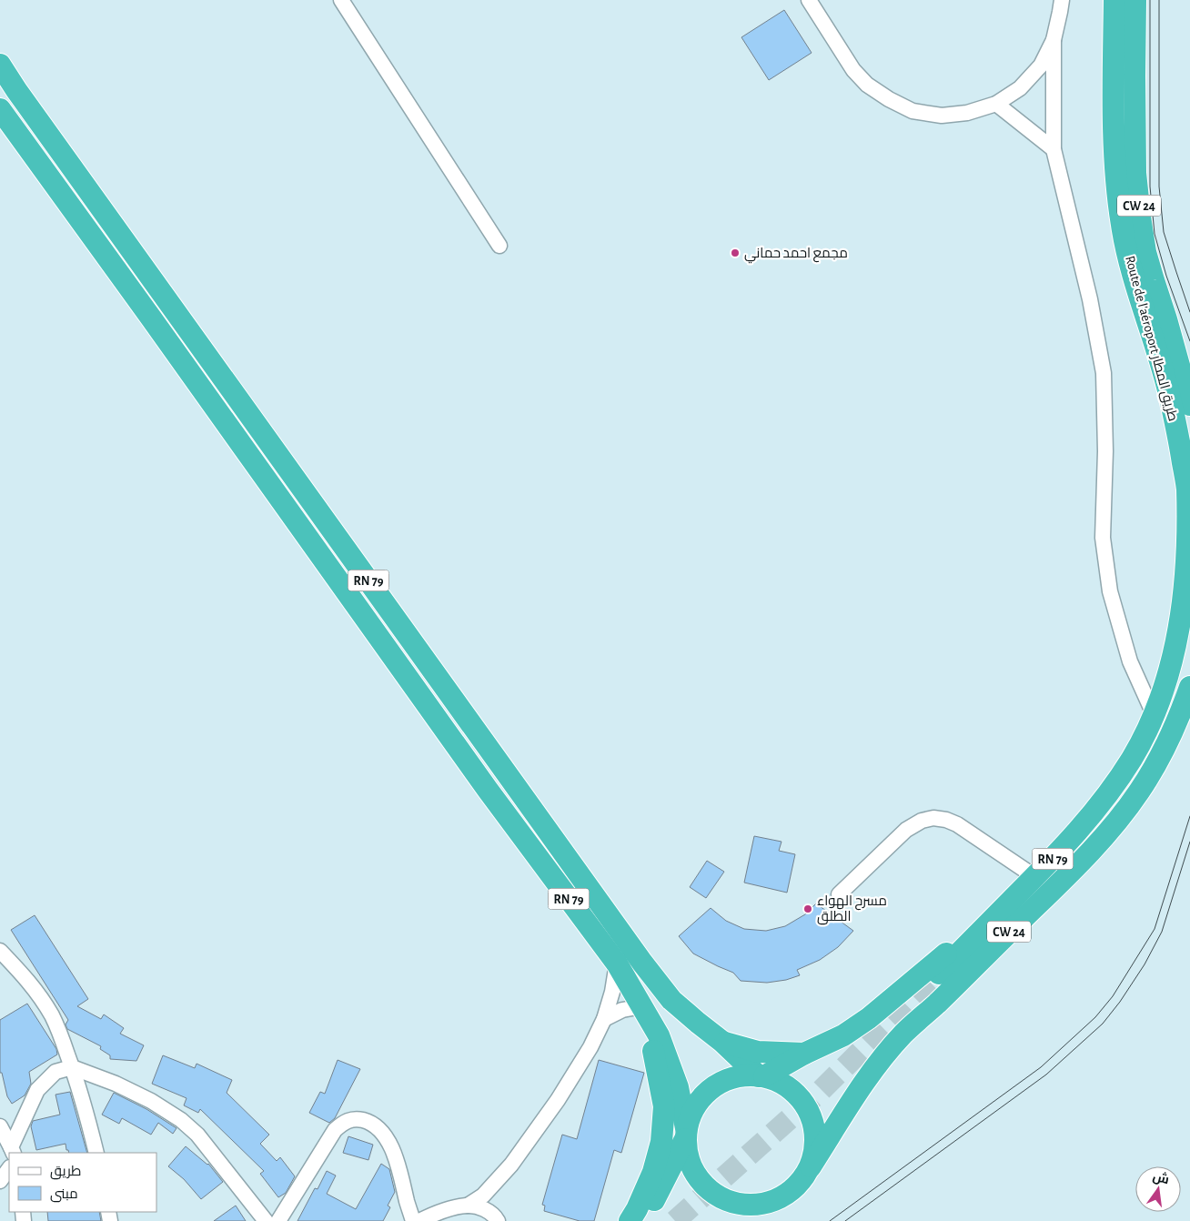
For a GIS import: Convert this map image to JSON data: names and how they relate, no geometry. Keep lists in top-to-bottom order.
{
  "streets": {
    "highway": ["CW 24", "Route de l'aéroport طريق المطار", "RN 79"]
  },
  "crossings": [
    ["CW 24", "Route de l'aéroport طريق المطار"],
    ["CW 24", "RN 79"]
  ],
  "places": ["مجمع احمد حماني", "مسرح الهواء الطلق"],
  "legend": ["طريق", "مبنى"],
  "north": "top"
}
